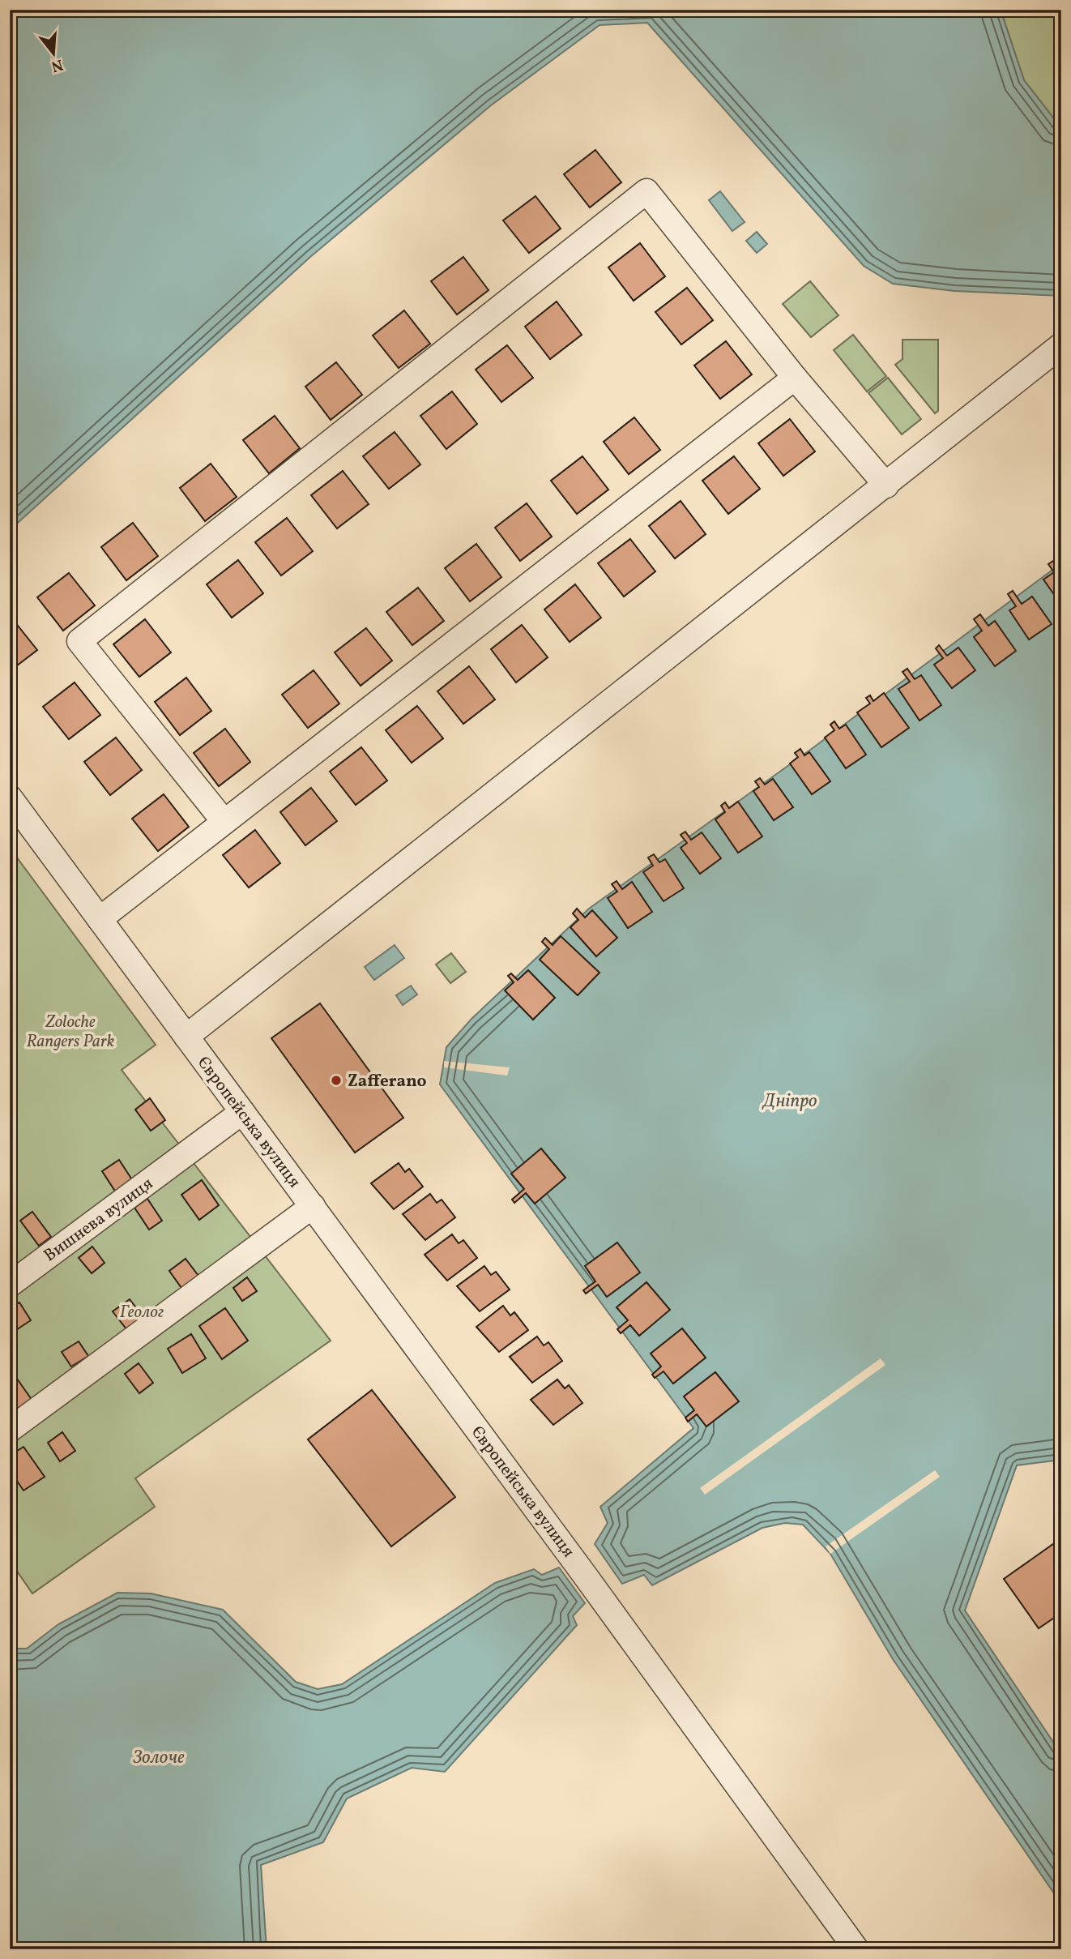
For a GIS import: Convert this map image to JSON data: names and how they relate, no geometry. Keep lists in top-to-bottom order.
{
  "streets": {
    "street": ["Європейська вулиця", "Вишнева вулиця"]
  },
  "crossings": [
    ["Європейська вулиця", "Вишнева вулиця"]
  ],
  "water": ["Дніпро", "Золоче"],
  "parks": ["Zoloche Rangers Park", "Геолог"],
  "places": ["Zafferano"],
  "north": "bottom"
}
